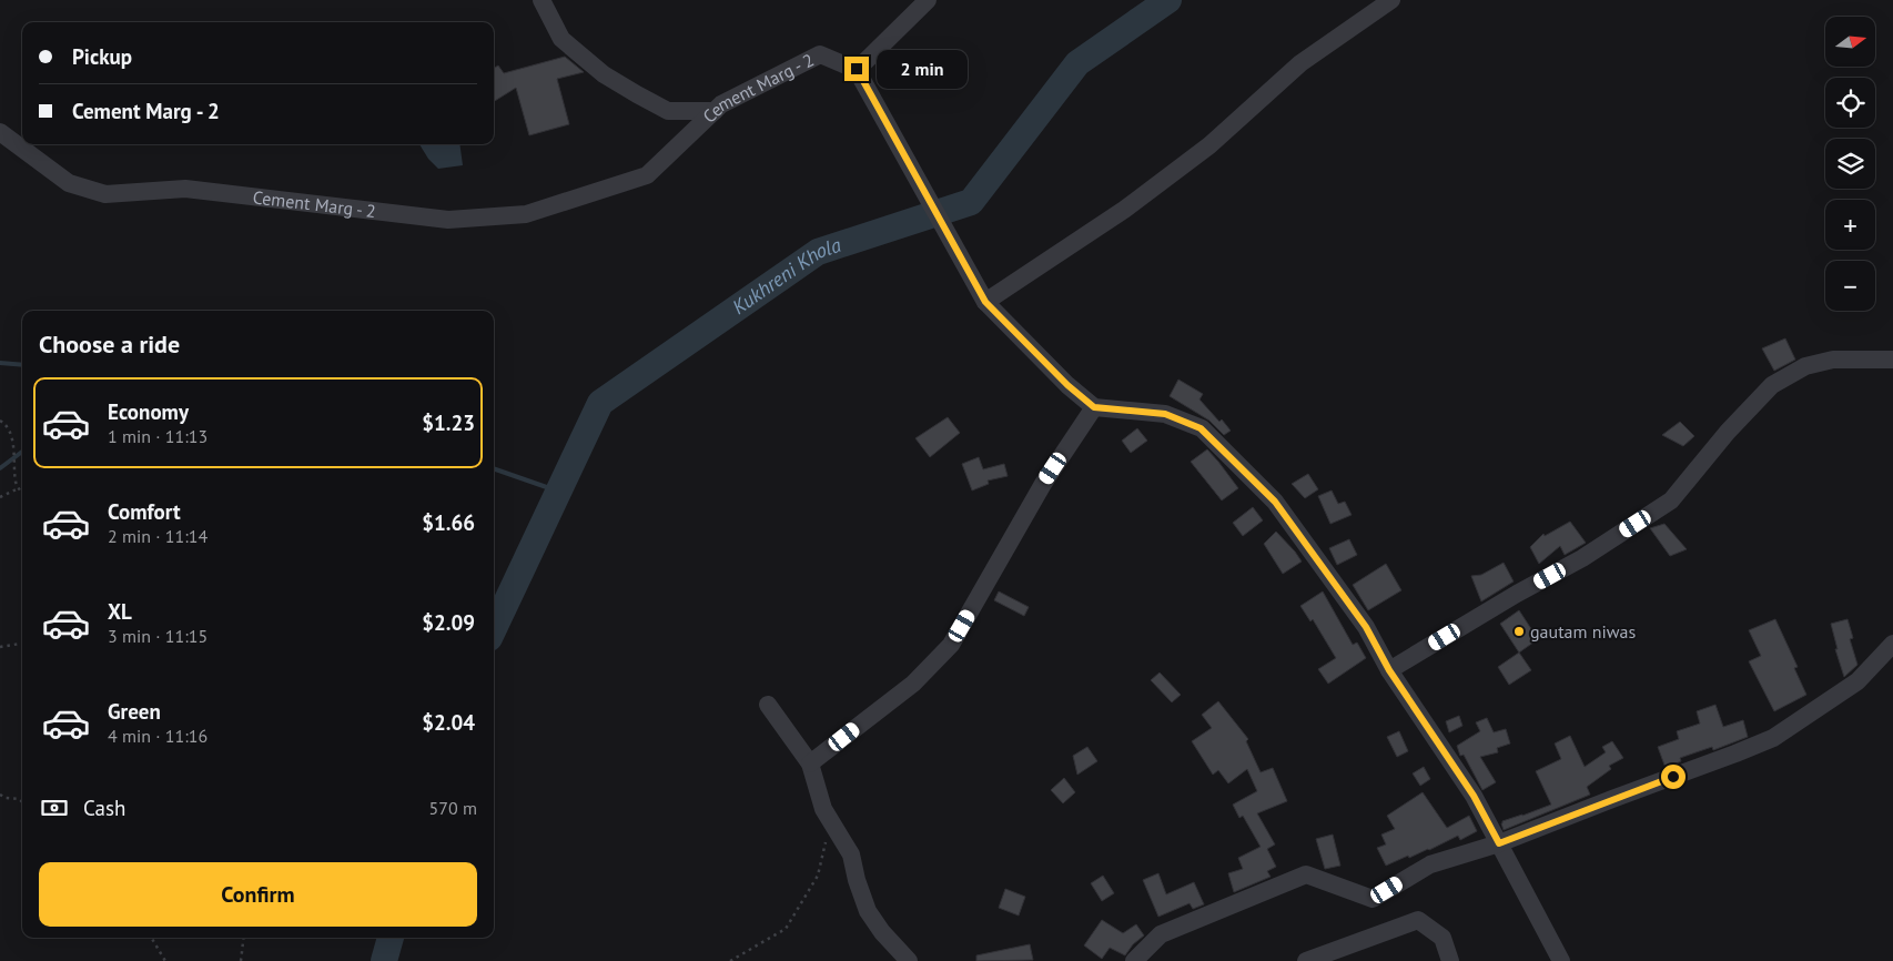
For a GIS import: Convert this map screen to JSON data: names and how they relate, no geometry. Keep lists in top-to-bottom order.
{
  "streets": {
    "street": ["Cement Marg - 2"]
  },
  "water": ["Kukhreni Khola"],
  "places": ["gautam niwas"],
  "north": "right",
  "page": {
    "map_buttons": ["+", "−"],
    "banner": ["Pickup", "Cement Marg - 2"],
    "bubble": "2 min",
    "heading": "Choose a ride",
    "list": [
      {
        "name": "Economy",
        "note": "1 min · 11:13",
        "value": "$1.23"
      },
      {
        "name": "Comfort",
        "note": "2 min · 11:14",
        "value": "$1.66"
      },
      {
        "name": "XL",
        "note": "3 min · 11:15",
        "value": "$2.09"
      },
      {
        "name": "Green",
        "note": "4 min · 11:16",
        "value": "$2.04"
      }
    ],
    "pay": ["Cash", "570 m"],
    "buttons": "Confirm"
  }
}
